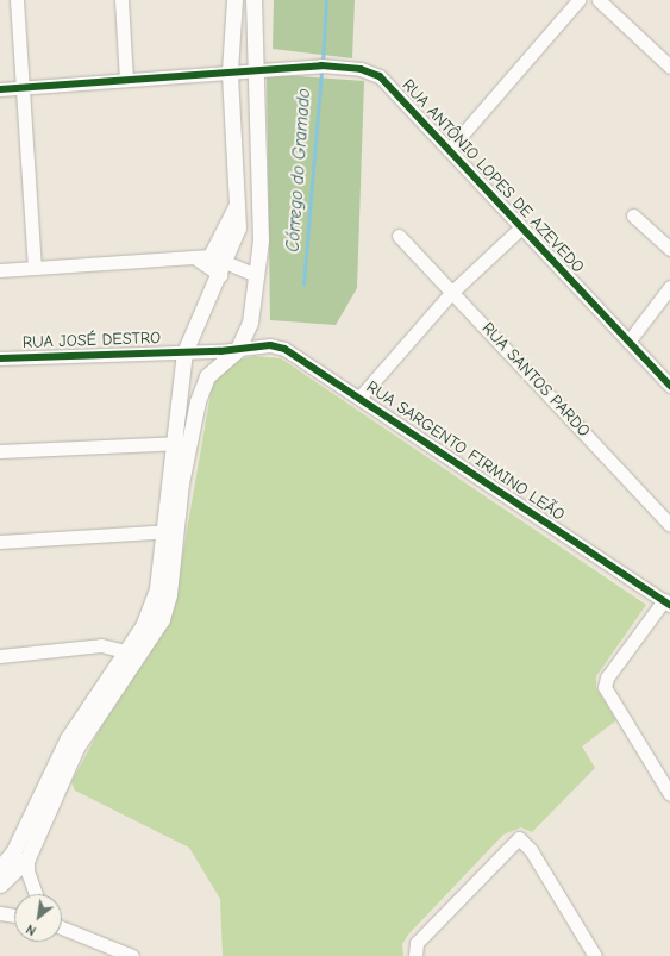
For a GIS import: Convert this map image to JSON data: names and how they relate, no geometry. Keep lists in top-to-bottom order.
{
  "streets": {
    "street": [
      "RUA ANTÔNIO LOPES DE AZEVEDO",
      "RUA JOSÉ DESTRO",
      "RUA SANTOS PARDO",
      "RUA SARGENTO FIRMINO LEÃO"
    ]
  },
  "crossings": [
    ["RUA JOSÉ DESTRO", "RUA SARGENTO FIRMINO LEÃO"]
  ],
  "water": ["Córrego do Gramado"],
  "north": "bottom left"
}
